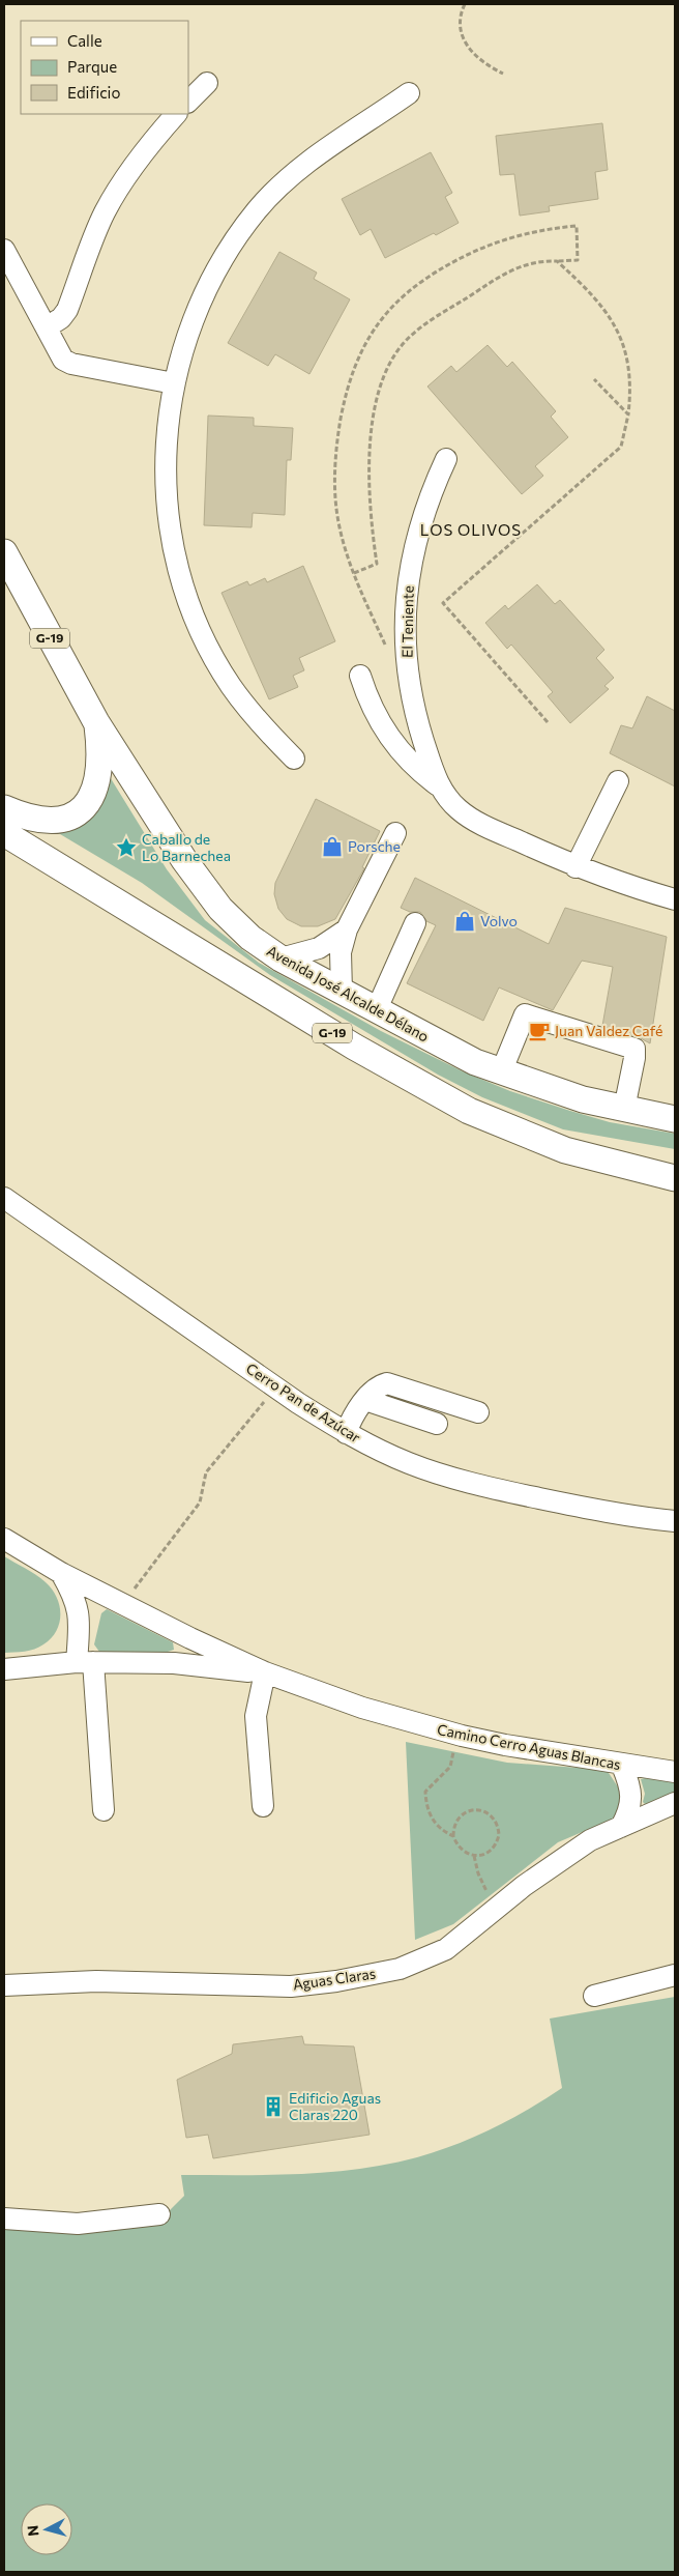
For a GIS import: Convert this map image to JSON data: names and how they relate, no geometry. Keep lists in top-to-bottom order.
{
  "streets": {
    "main road": ["G-19", "Avenida José Alcalde Délano"],
    "street": [
      "El Teniente",
      "Cerro Pan de Azúcar",
      "Camino Cerro Aguas Blancas",
      "Aguas Claras"
    ]
  },
  "districts": ["LOS OLIVOS"],
  "places": {
    "shop": ["Porsche", "Volvo"],
    "place": ["Caballo de Lo Barnechea"],
    "cafe": ["Juan Valdez Café"],
    "building": ["Edificio Aguas Claras 220"]
  },
  "legend": ["Calle", "Parque", "Edificio"],
  "north": "left"
}
